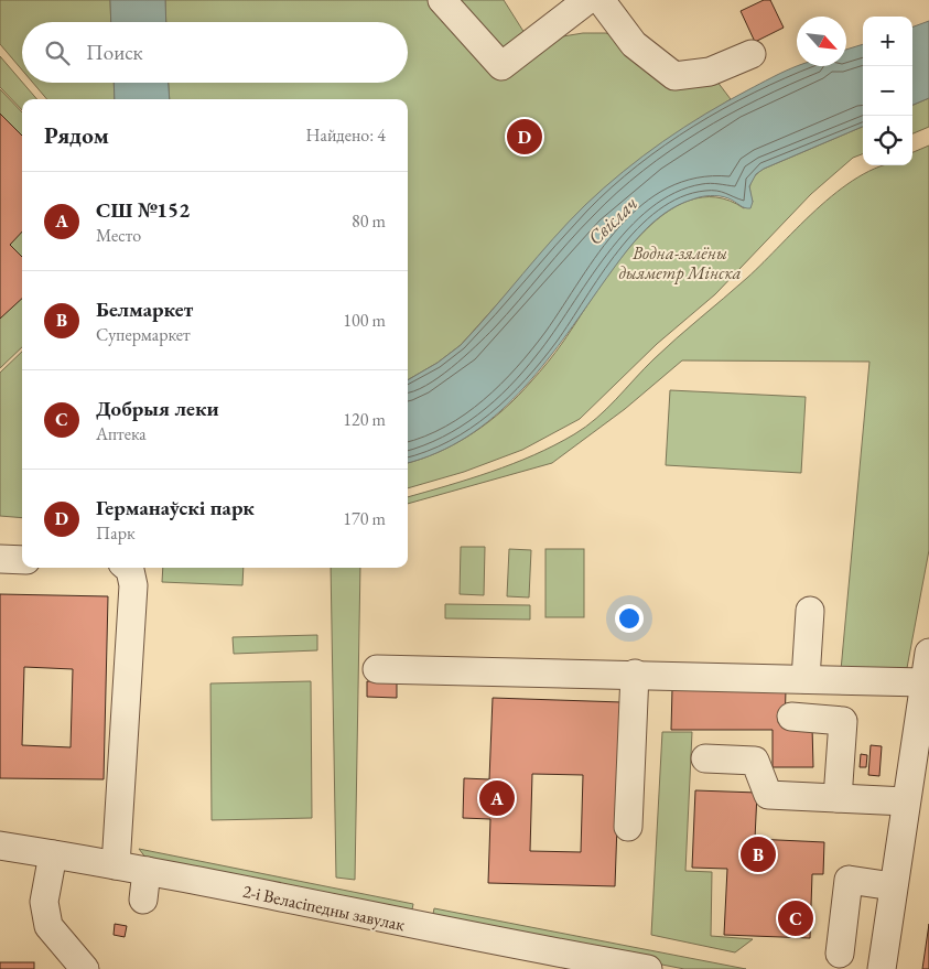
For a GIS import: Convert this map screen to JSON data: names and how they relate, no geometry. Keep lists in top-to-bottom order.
{
  "streets": {
    "street": ["2-і Веласіпедны завулак"]
  },
  "water": ["Свіслач"],
  "parks": ["Водна-зялёны дыяметр Мінска"],
  "north": "bottom right",
  "page": {
    "map_buttons": ["+", "−"],
    "search": "Поиск",
    "heading": ["Рядом", "Найдено: 4"],
    "pins": [
      "D",
      "A",
      "B",
      "C"
    ],
    "list": [
      {
        "mark": "A",
        "name": "СШ №152",
        "note": "Место",
        "value": "80 m"
      },
      {
        "mark": "B",
        "name": "Белмаркет",
        "note": "Супермаркет",
        "value": "100 m"
      },
      {
        "mark": "C",
        "name": "Добрыя леки",
        "note": "Аптека",
        "value": "120 m"
      },
      {
        "mark": "D",
        "name": "Германаўскі парк",
        "note": "Парк",
        "value": "170 m"
      }
    ]
  }
}
